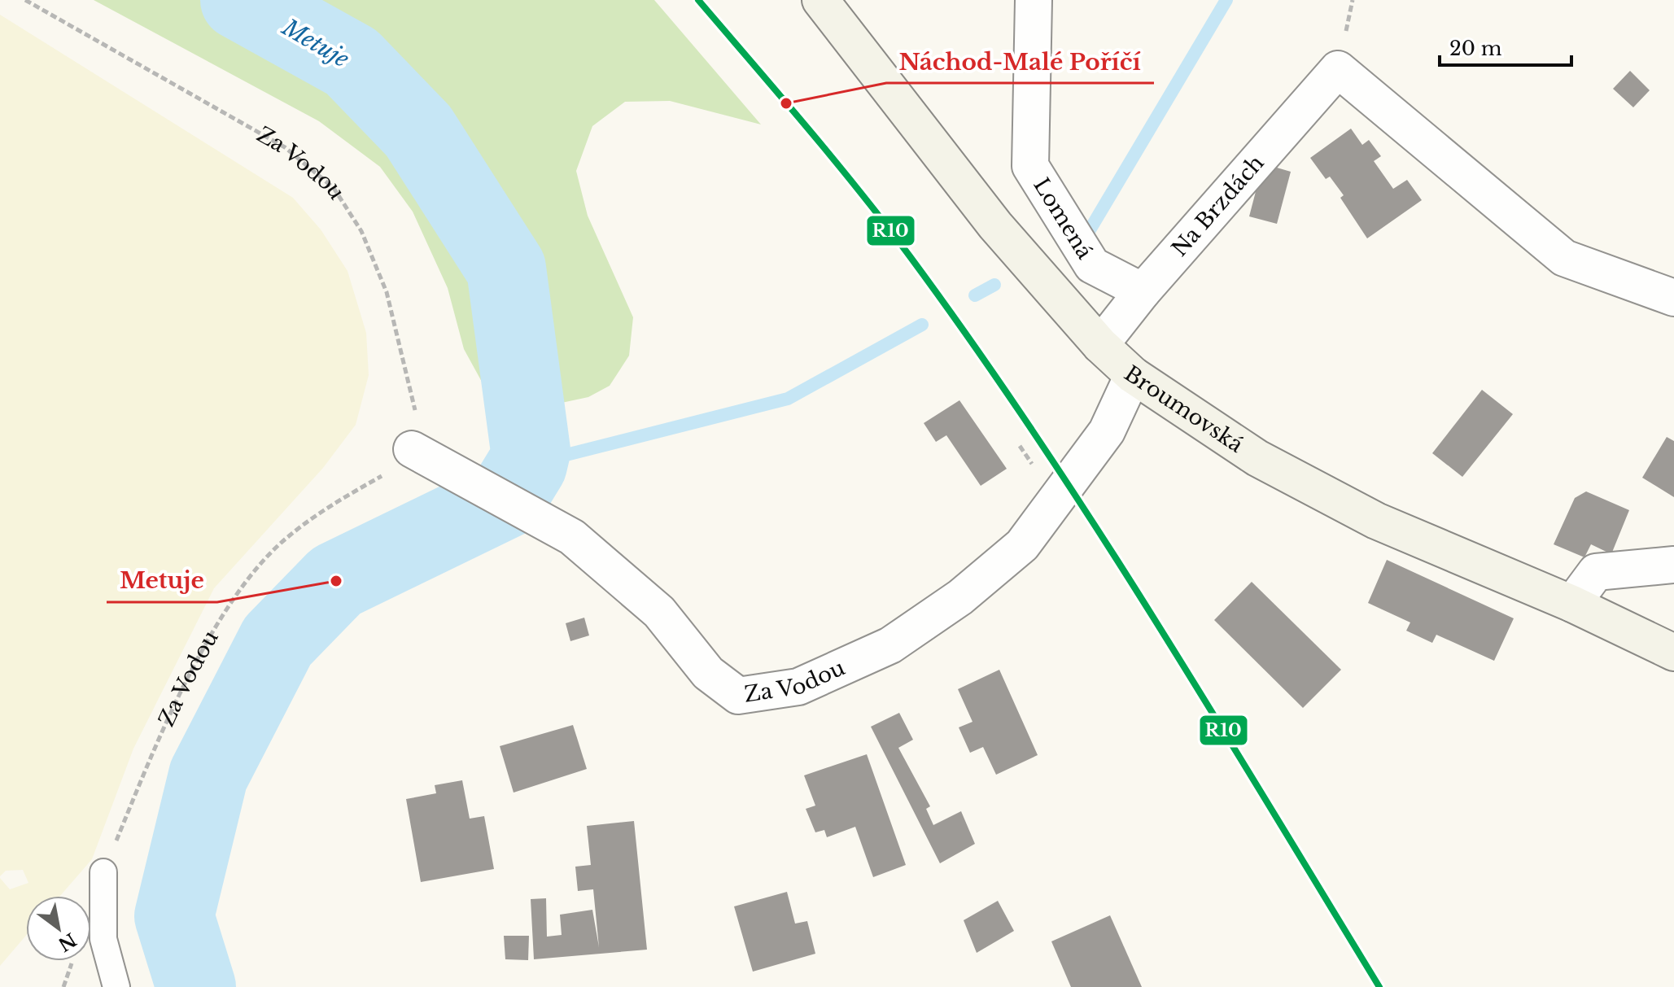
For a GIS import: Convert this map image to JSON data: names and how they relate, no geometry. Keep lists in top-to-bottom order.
{
  "streets": {
    "main road": ["Broumovská"],
    "street": ["Za Vodou", "Na Brzdách", "Lomená"]
  },
  "crossings": [
    ["Za Vodou", "Broumovská"],
    ["Na Brzdách", "Lomená"],
    ["Na Brzdách", "Broumovská"]
  ],
  "water": ["Metuje"],
  "places": ["Náchod-Malé Poříčí", "Metuje"],
  "lines": ["transit line R10"],
  "scale_bar": "20 m",
  "north": "bottom right"
}
